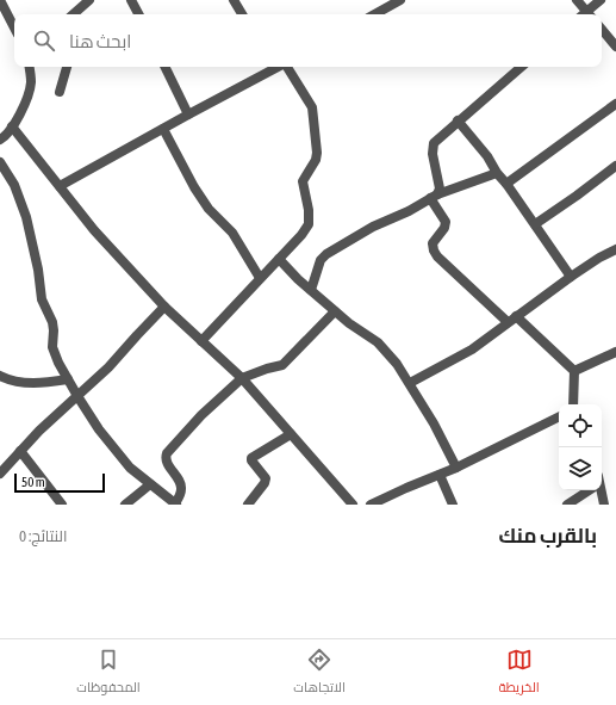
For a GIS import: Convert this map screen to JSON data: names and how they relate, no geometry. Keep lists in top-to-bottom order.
{
  "scale_bar": "50 m",
  "page": {
    "search": "ابحث هنا",
    "scale": "50 m",
    "heading": ["بالقرب منك", "النتائج: 0"],
    "nav": ["الخريطة", "الاتجاهات", "المحفوظات"]
  }
}
